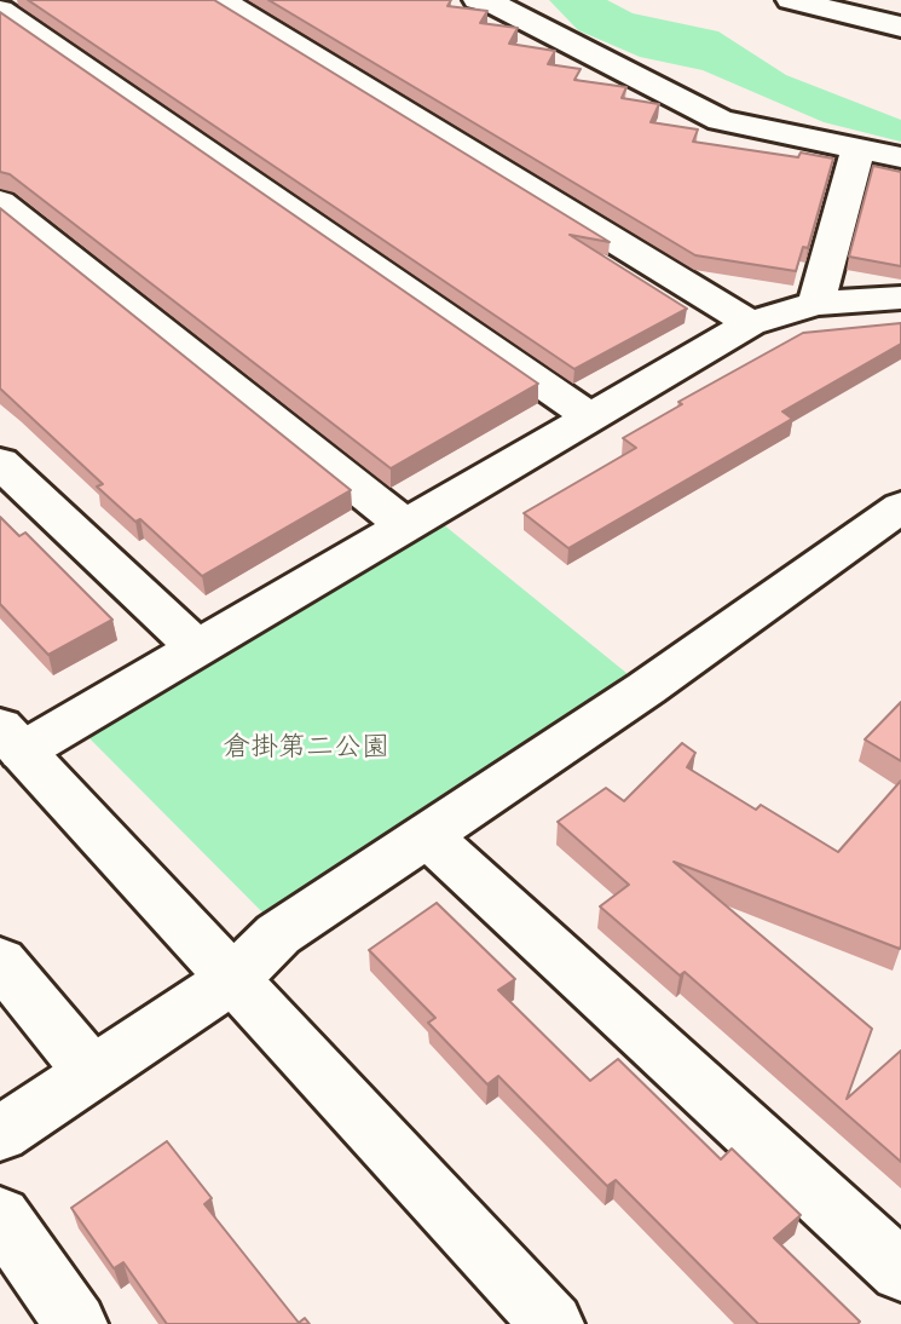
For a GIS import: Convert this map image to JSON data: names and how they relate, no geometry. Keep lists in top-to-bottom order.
{
  "parks": ["倉掛第二公園"]
}
